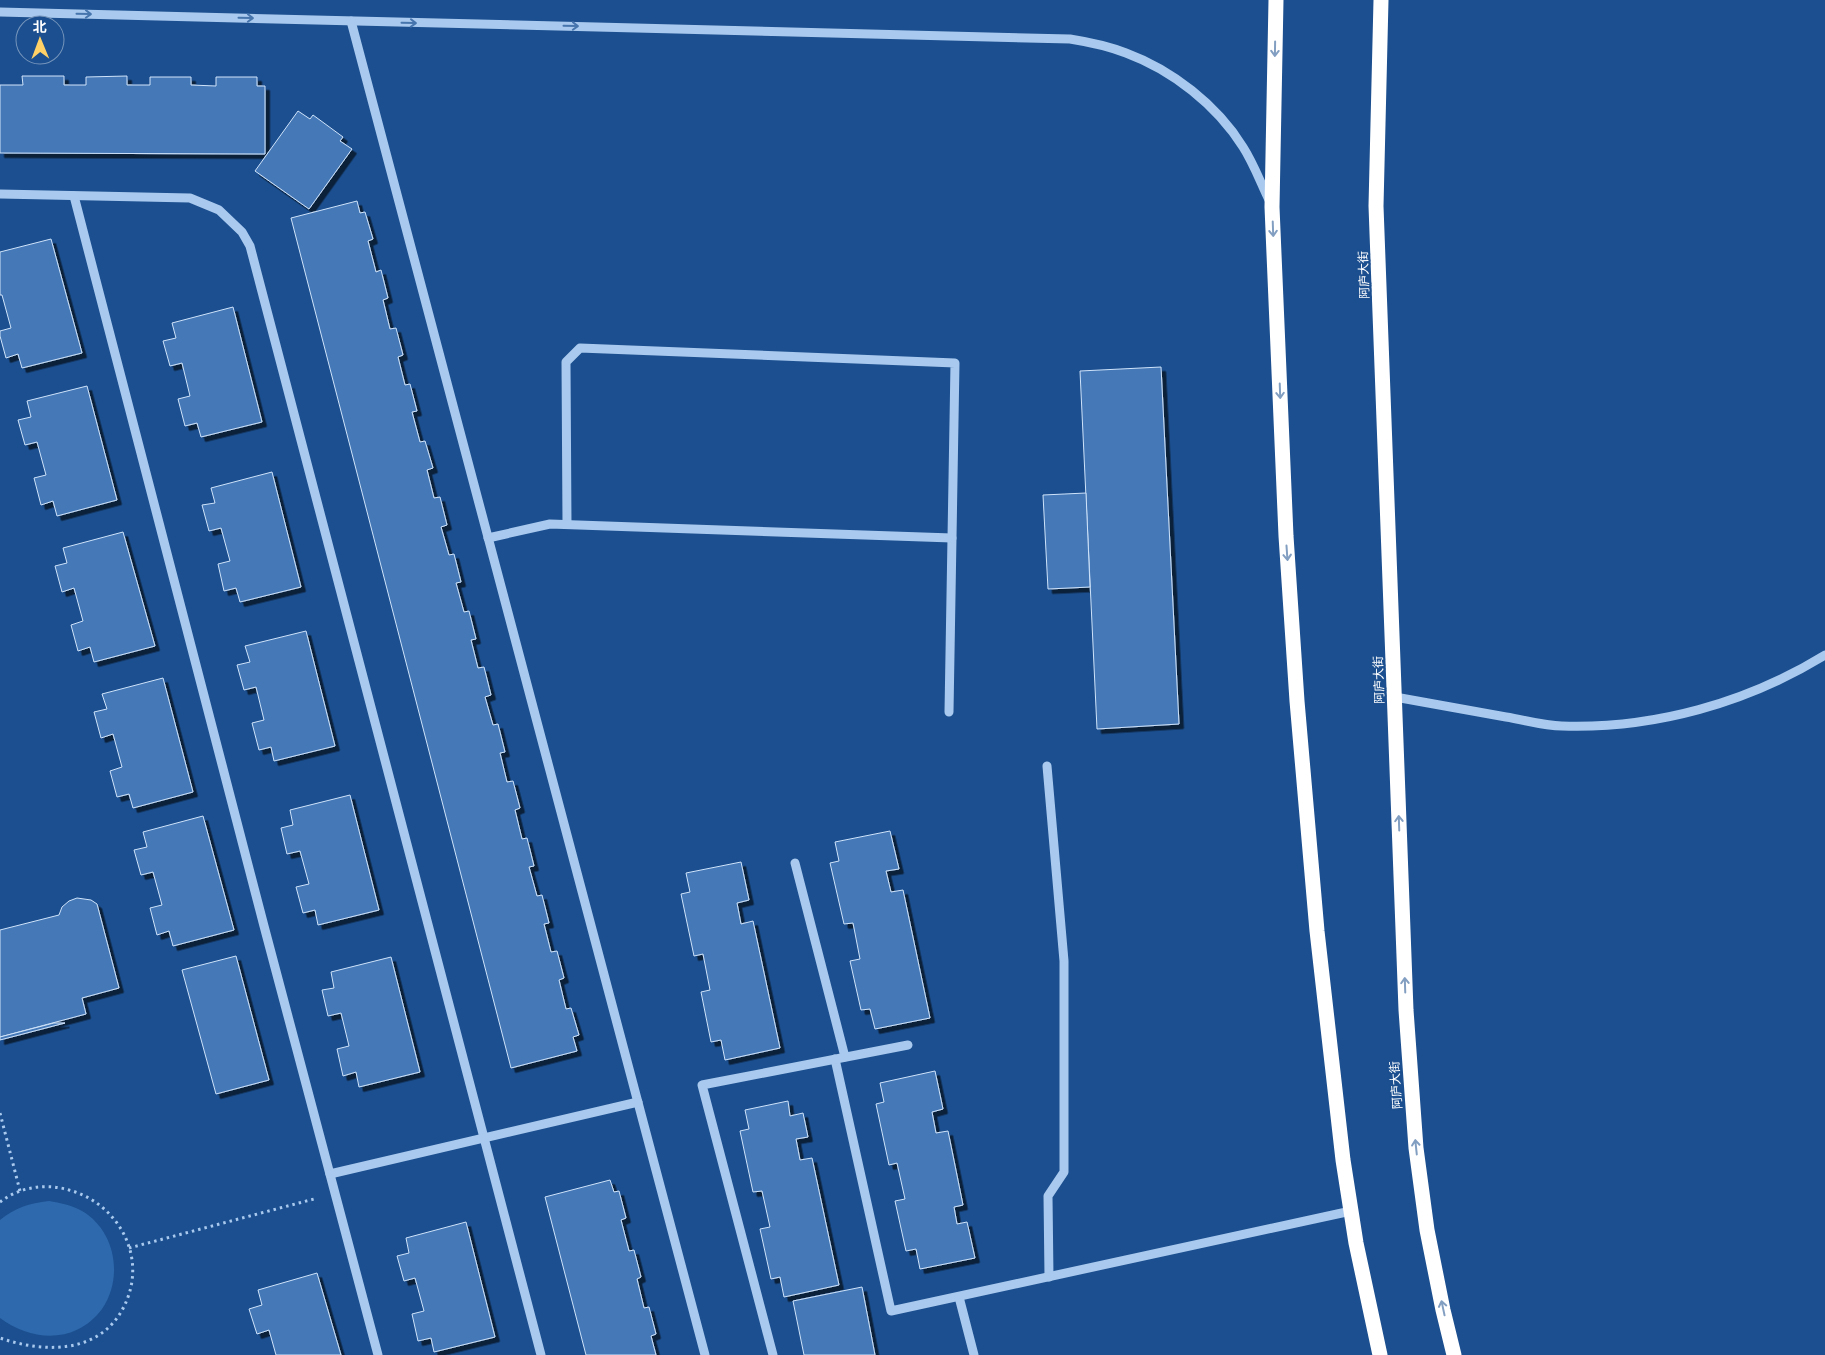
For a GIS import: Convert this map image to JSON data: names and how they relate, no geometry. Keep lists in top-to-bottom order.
{
  "streets": {
    "highway": ["阿庐大街"]
  },
  "north": "top"
}
